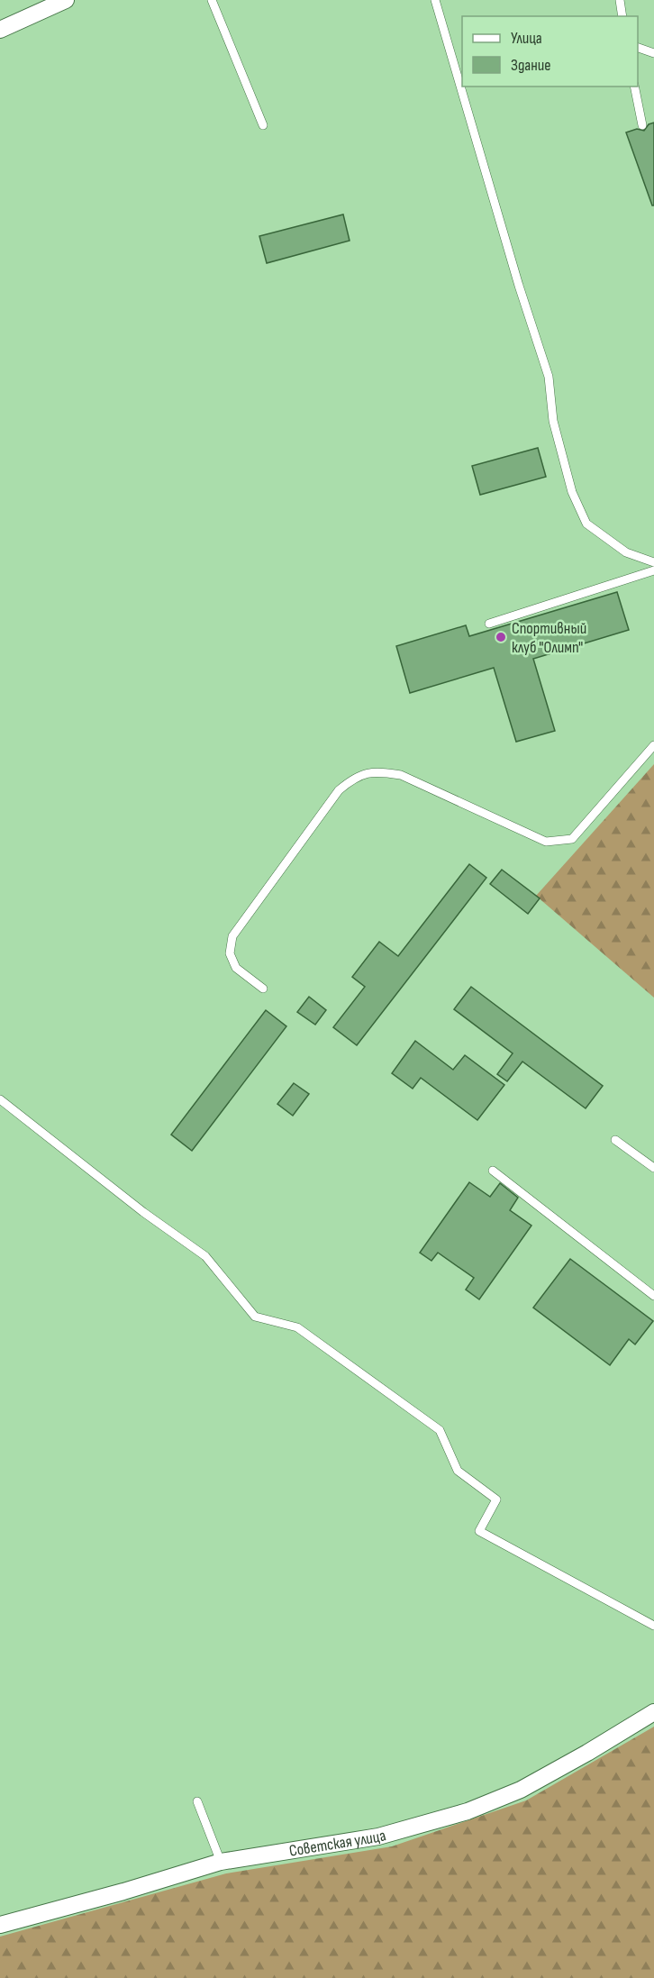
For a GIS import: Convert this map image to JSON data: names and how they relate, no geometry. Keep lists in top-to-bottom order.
{
  "streets": {
    "street": ["Советская улица"]
  },
  "places": ["Спортивный клуб \"Олимп\""],
  "legend": ["Улица", "Здание"]
}
